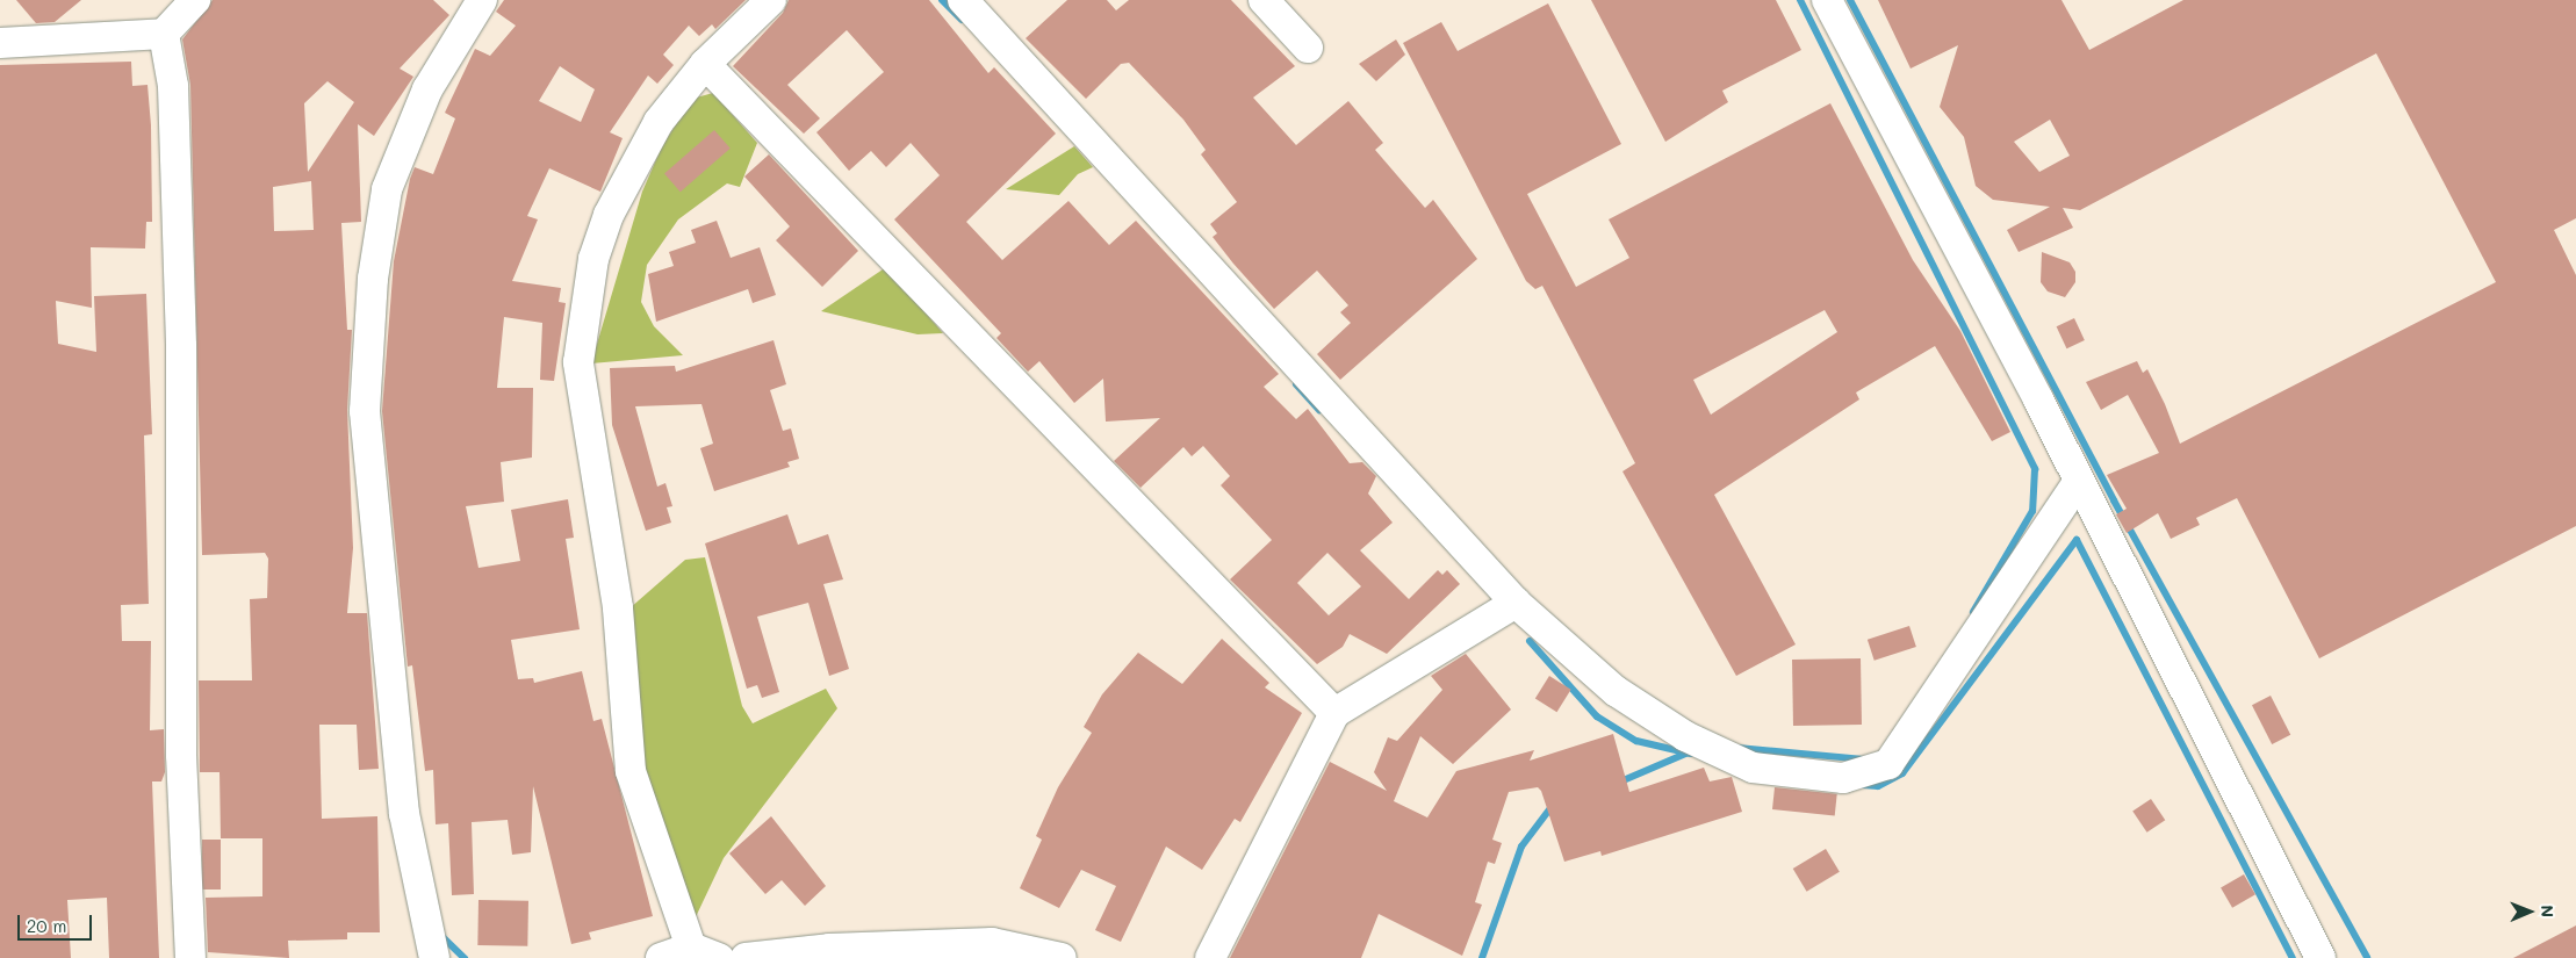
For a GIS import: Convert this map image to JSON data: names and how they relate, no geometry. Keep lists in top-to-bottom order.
{
  "scale_bar": "20 m",
  "north": "right"
}
